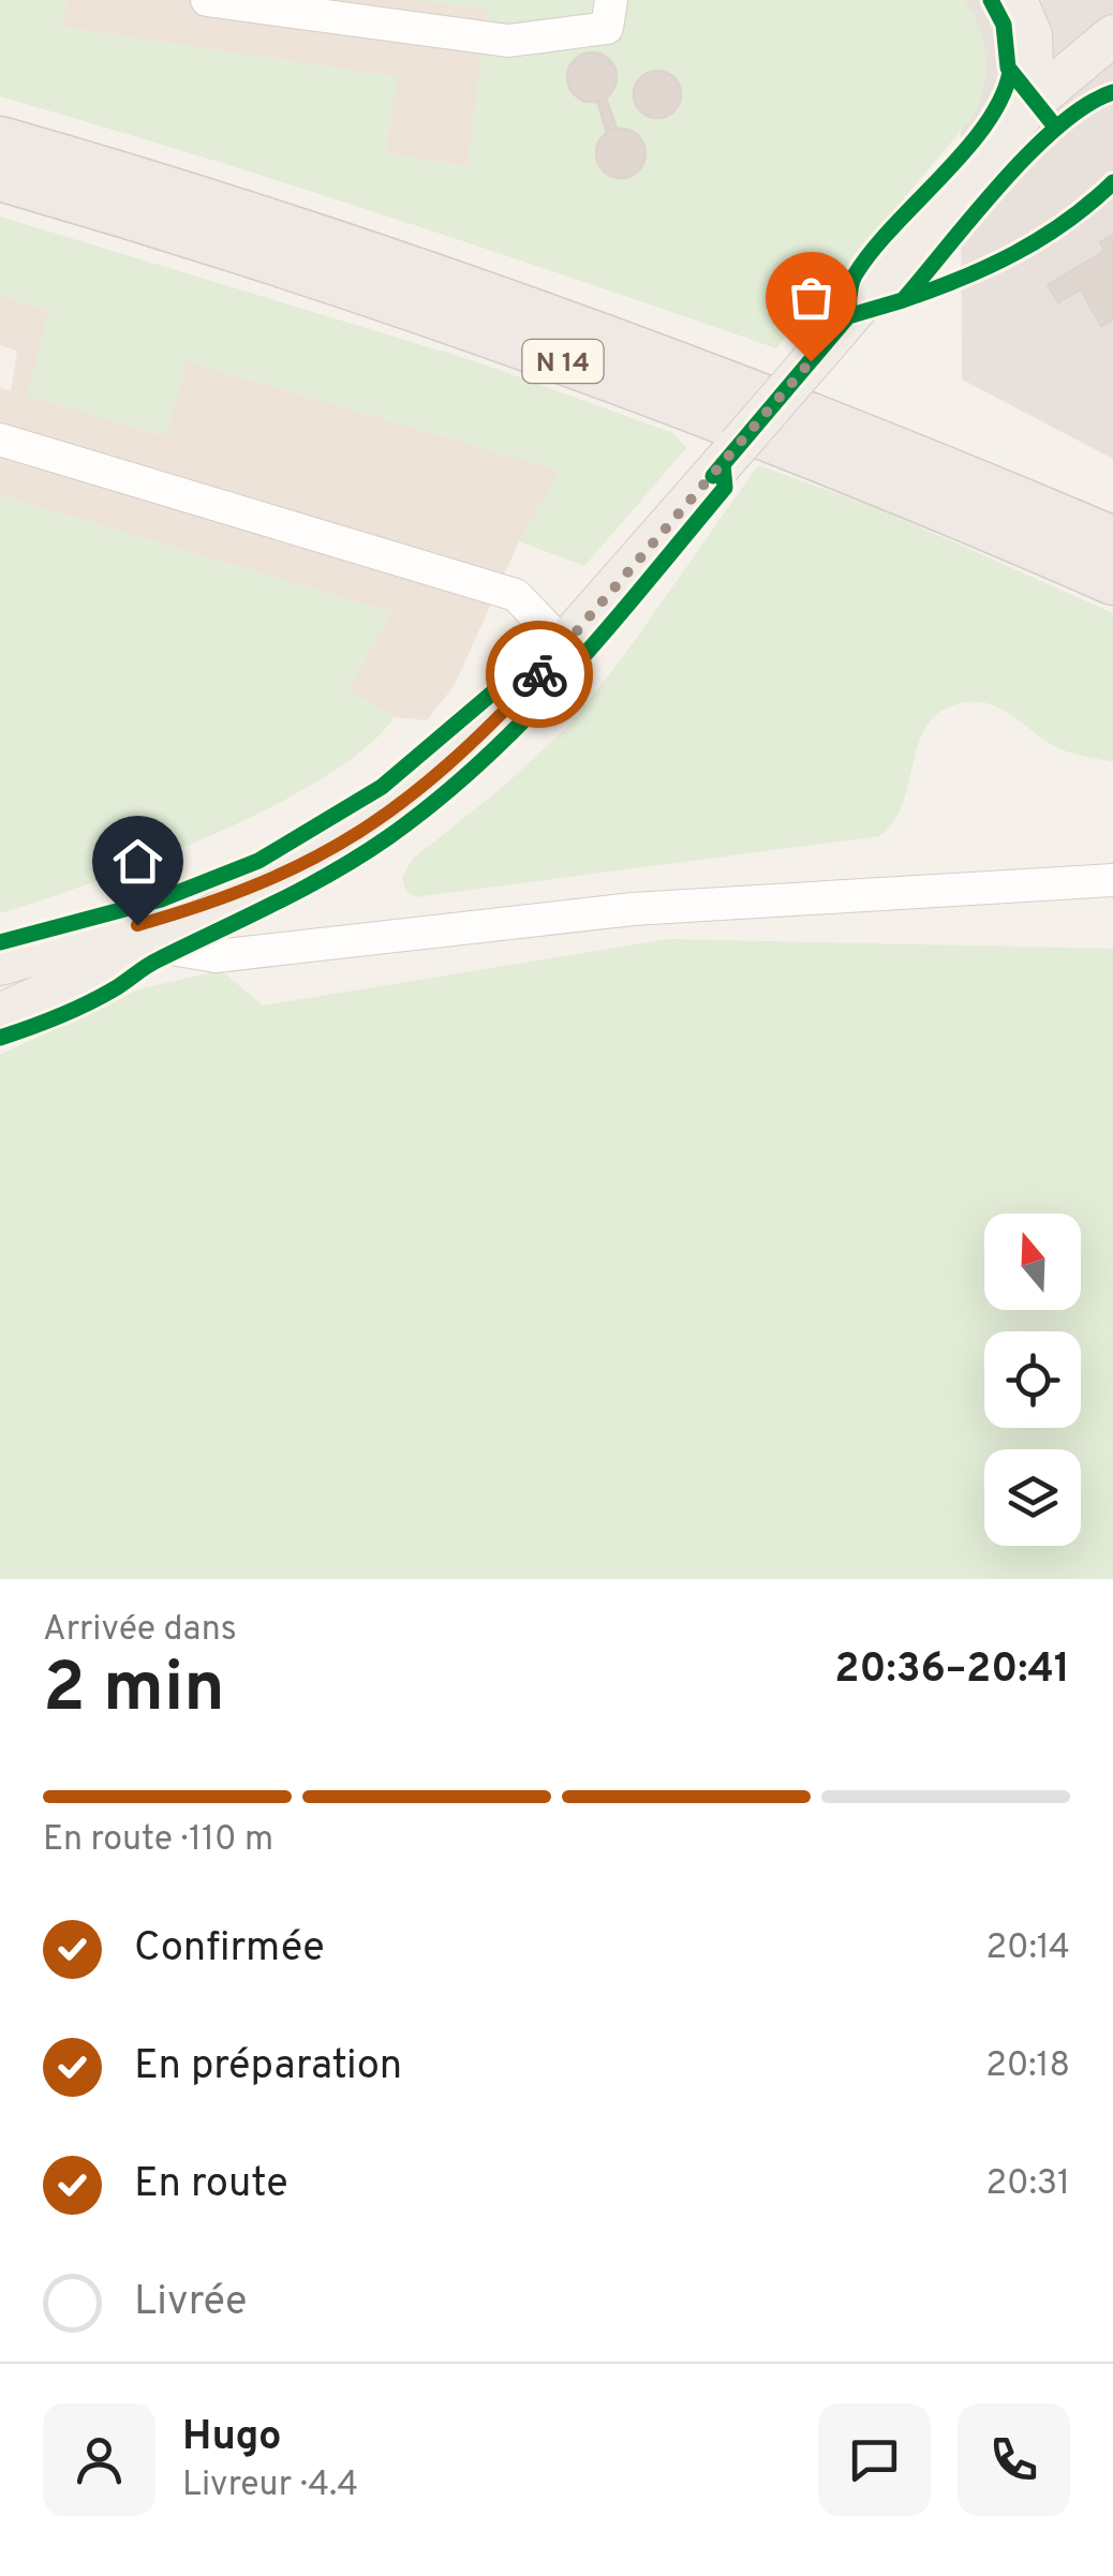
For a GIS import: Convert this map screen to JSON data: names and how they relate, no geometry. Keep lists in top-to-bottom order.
{
  "streets": {
    "highway": ["N 14"]
  },
  "north": "top",
  "page": {
    "heading": ["2 min", "Arrivée dans", "20:36–20:41"],
    "panel": ["Hugo", "Livreur · 4.4"],
    "bar": "En route · 110 m",
    "list": [
      ["Confirmée", "20:14"],
      ["En préparation", "20:18"],
      ["En route", "20:31"],
      "Livrée"
    ]
  }
}
